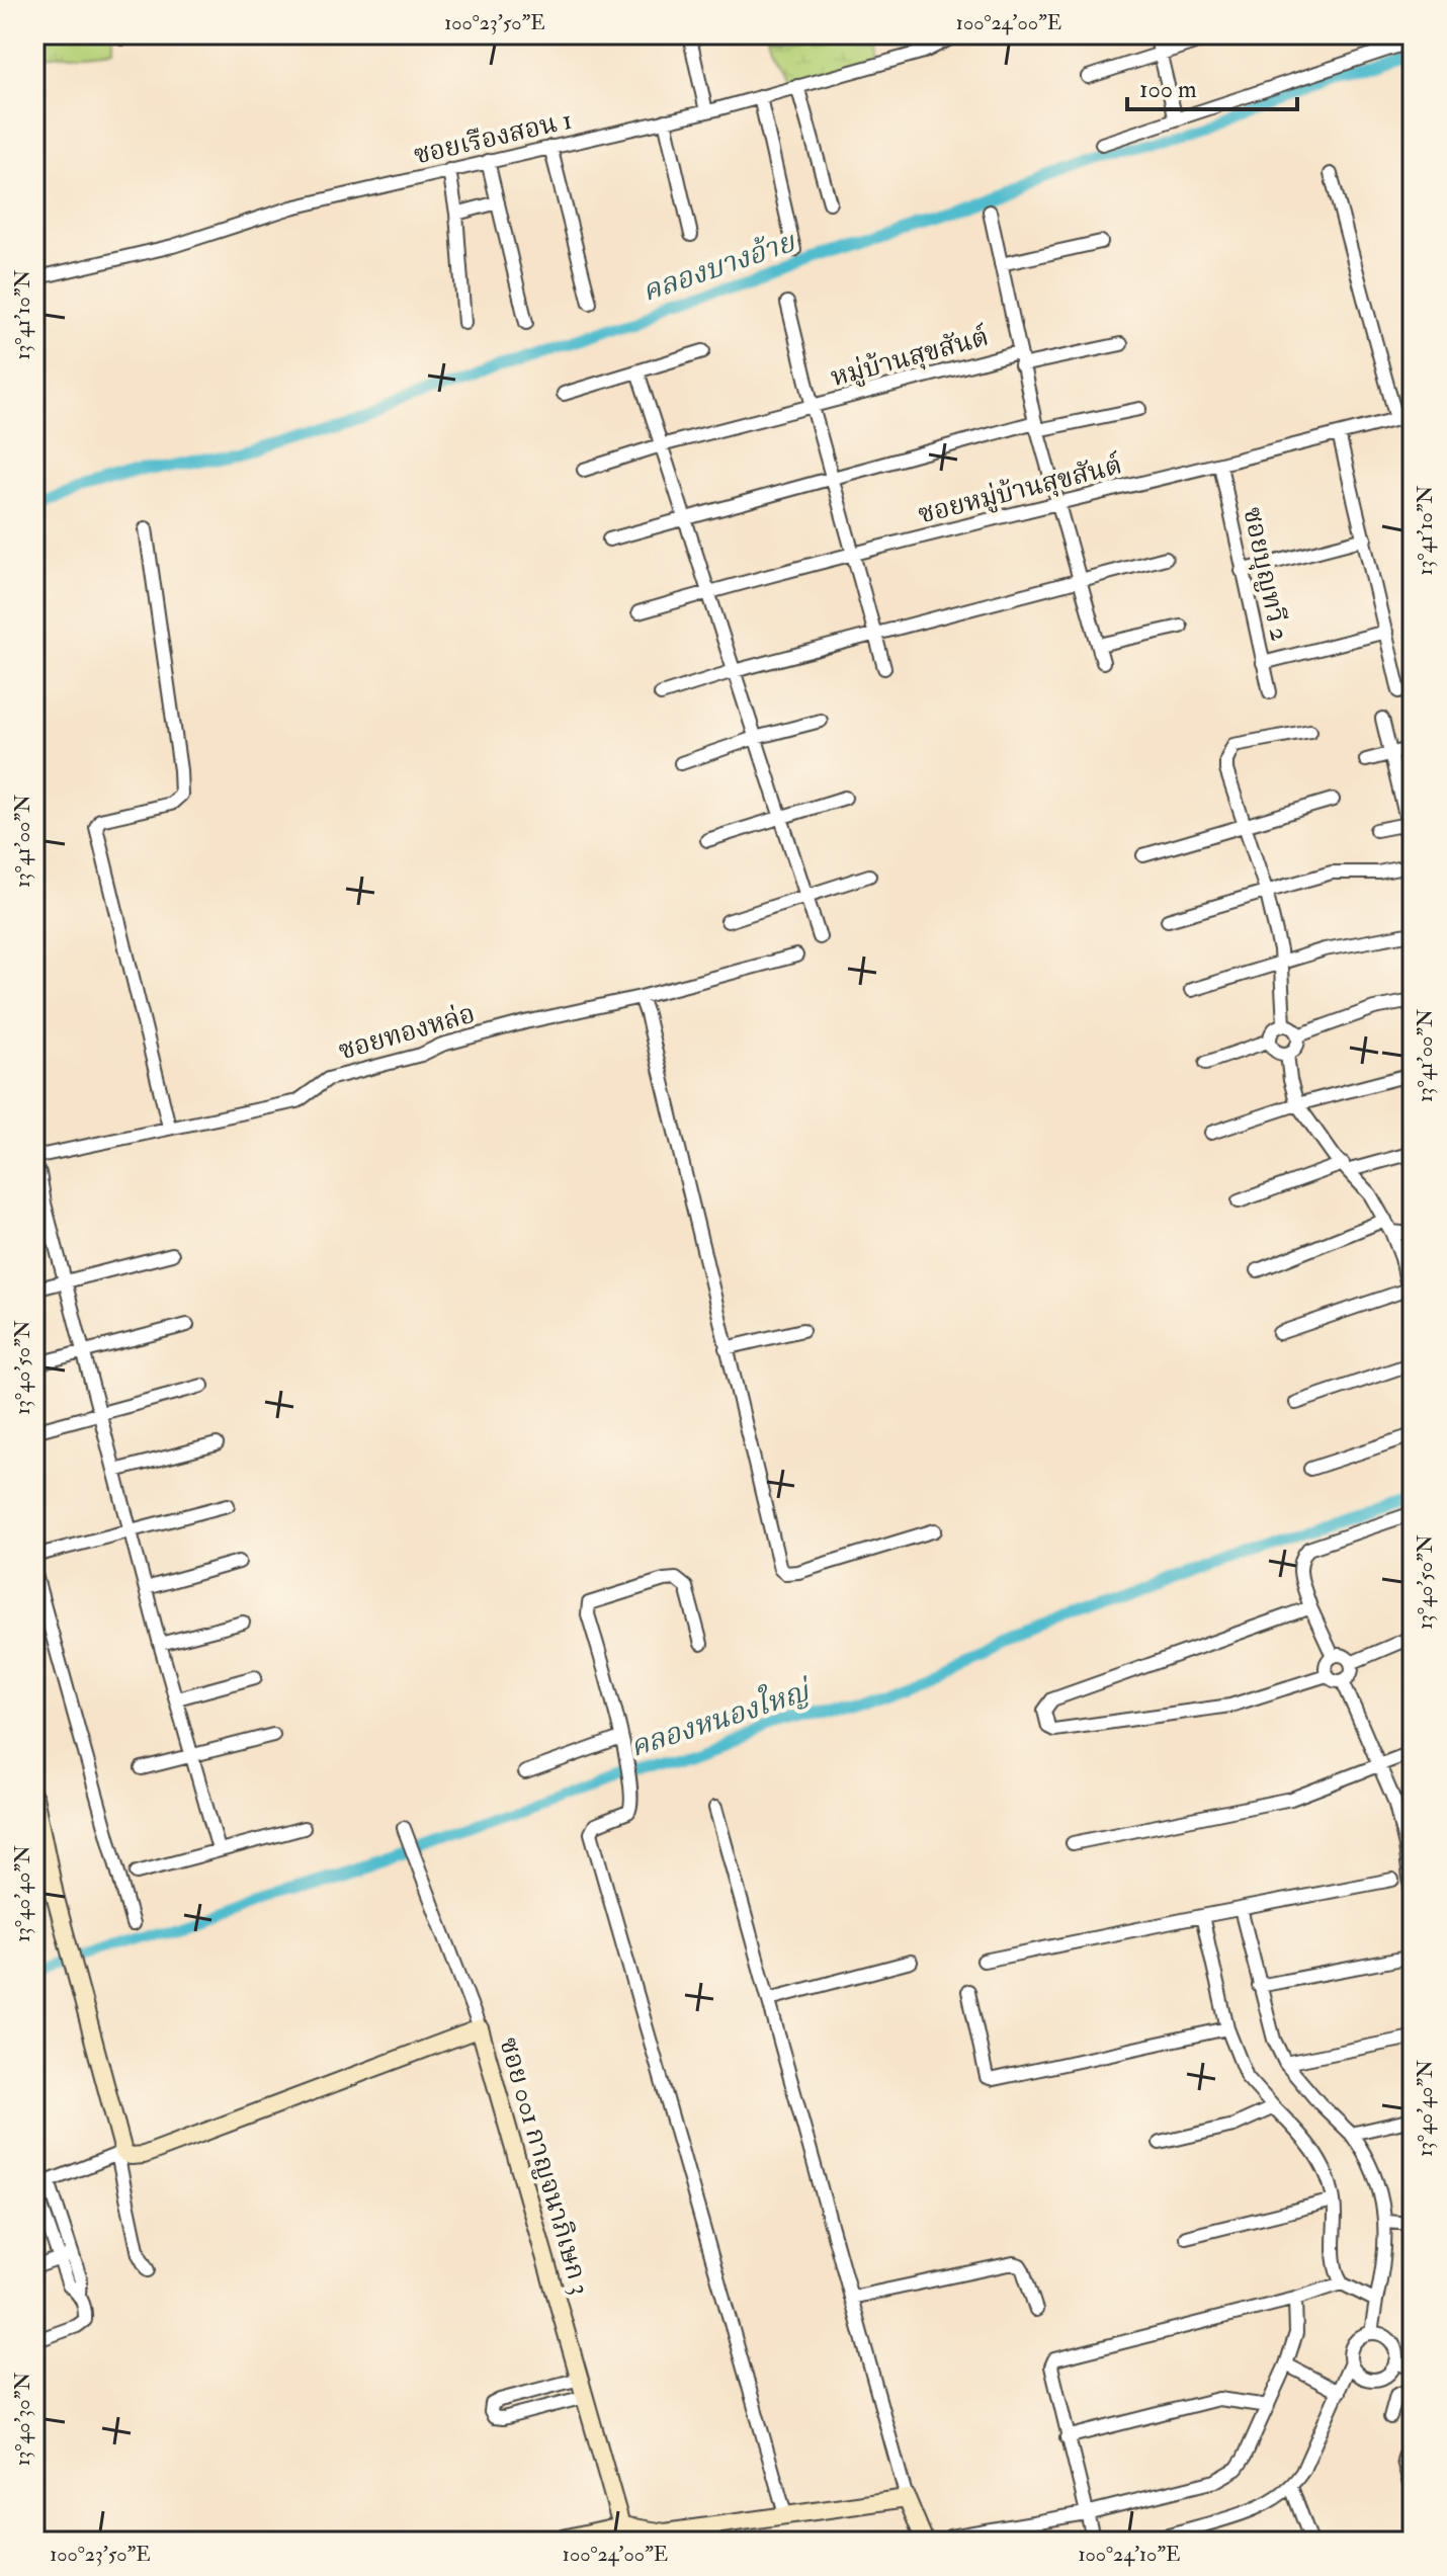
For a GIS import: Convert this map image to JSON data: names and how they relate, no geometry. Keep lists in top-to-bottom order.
{
  "streets": {
    "street": [
      "ซอยเรืองสอน 1",
      "หมู่บ้านสุขสันต์",
      "ซอยหมู่บ้านสุขสันต์",
      "ซอยบุญทวี 2",
      "ซอยทองหล่อ",
      "ซอย 001 กาญจนาภิเษก 3"
    ]
  },
  "crossings": [
    ["หมู่บ้านสุขสันต์", "ซอยหมู่บ้านสุขสันต์"],
    ["ซอยหมู่บ้านสุขสันต์", "ซอยบุญทวี 2"]
  ],
  "water": ["คลองบางอ้าย", "คลองหนองใหญ่"],
  "scale_bar": "100 m",
  "coordinates": [
    "100°23'50\"E",
    "100°24'00\"E",
    "13°41'10\"N",
    "13°41'00\"N",
    "13°40'50\"N",
    "13°40'40\"N",
    "13°40'30\"N",
    "100°24'10\"E"
  ]
}
